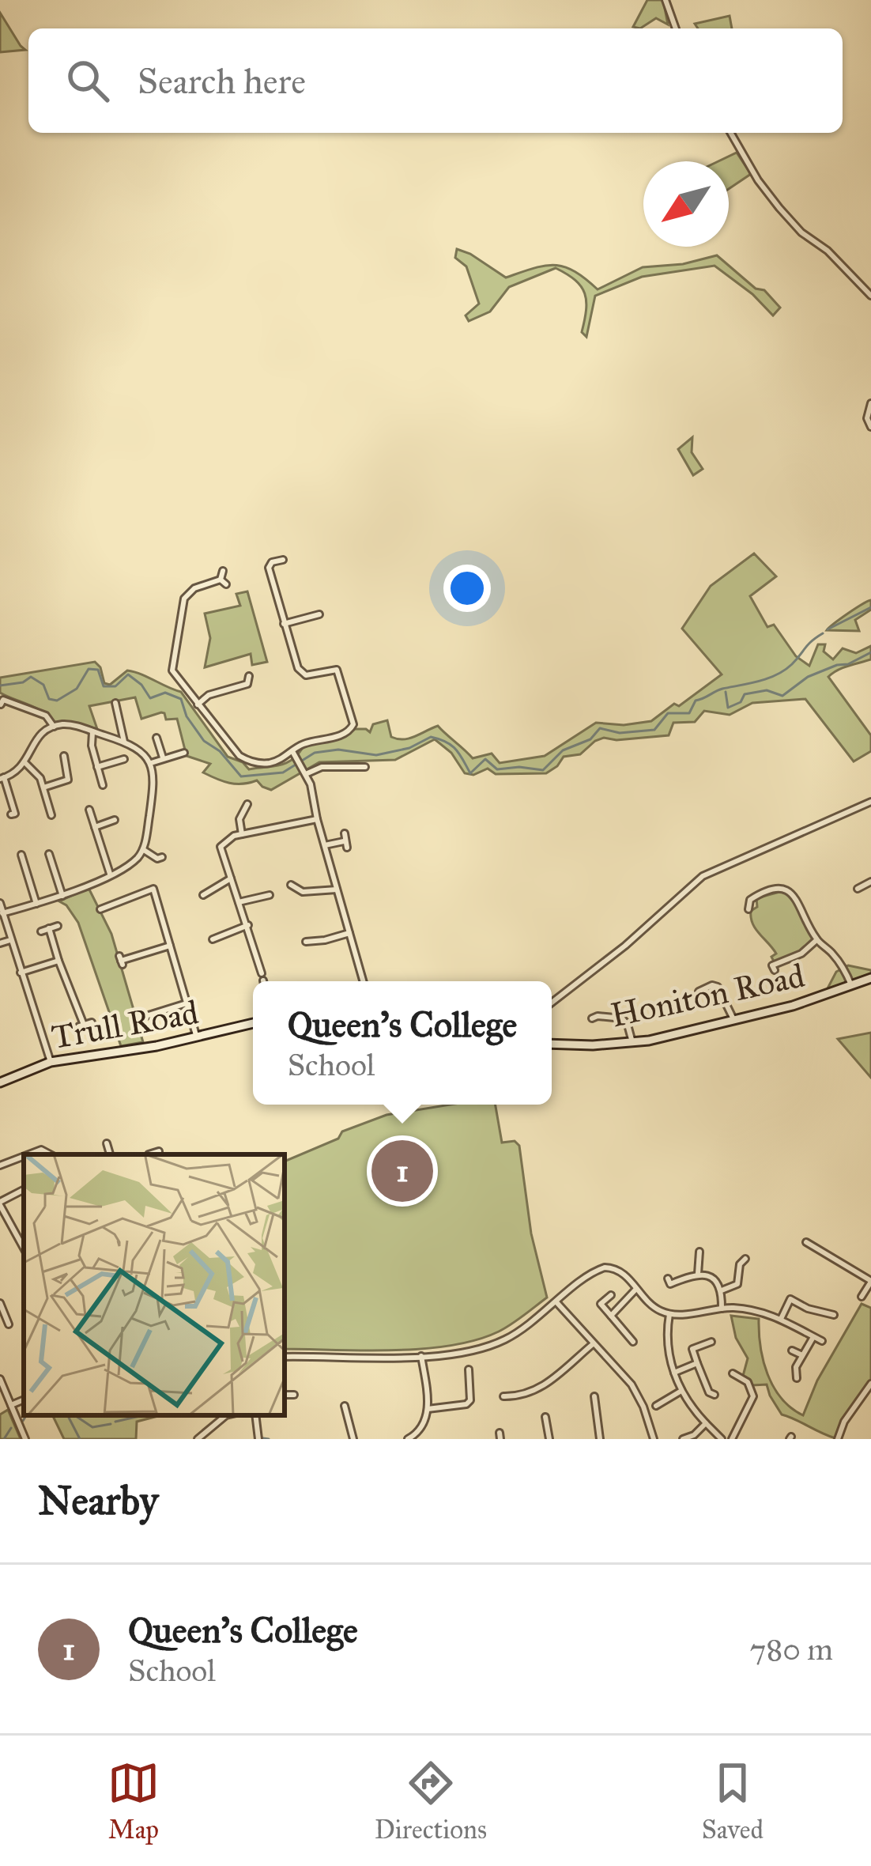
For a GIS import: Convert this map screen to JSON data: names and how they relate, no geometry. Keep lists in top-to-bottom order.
{
  "streets": {
    "street": ["Honiton Road", "Trull Road"]
  },
  "north": "bottom left",
  "page": {
    "search": "Search here",
    "popup": ["Queen's College", "School"],
    "pins": "1",
    "heading": "Nearby",
    "list": [
      {
        "mark": "1",
        "name": "Queen's College",
        "note": "School",
        "value": "780 m"
      }
    ],
    "nav": ["Map", "Directions", "Saved"]
  }
}
